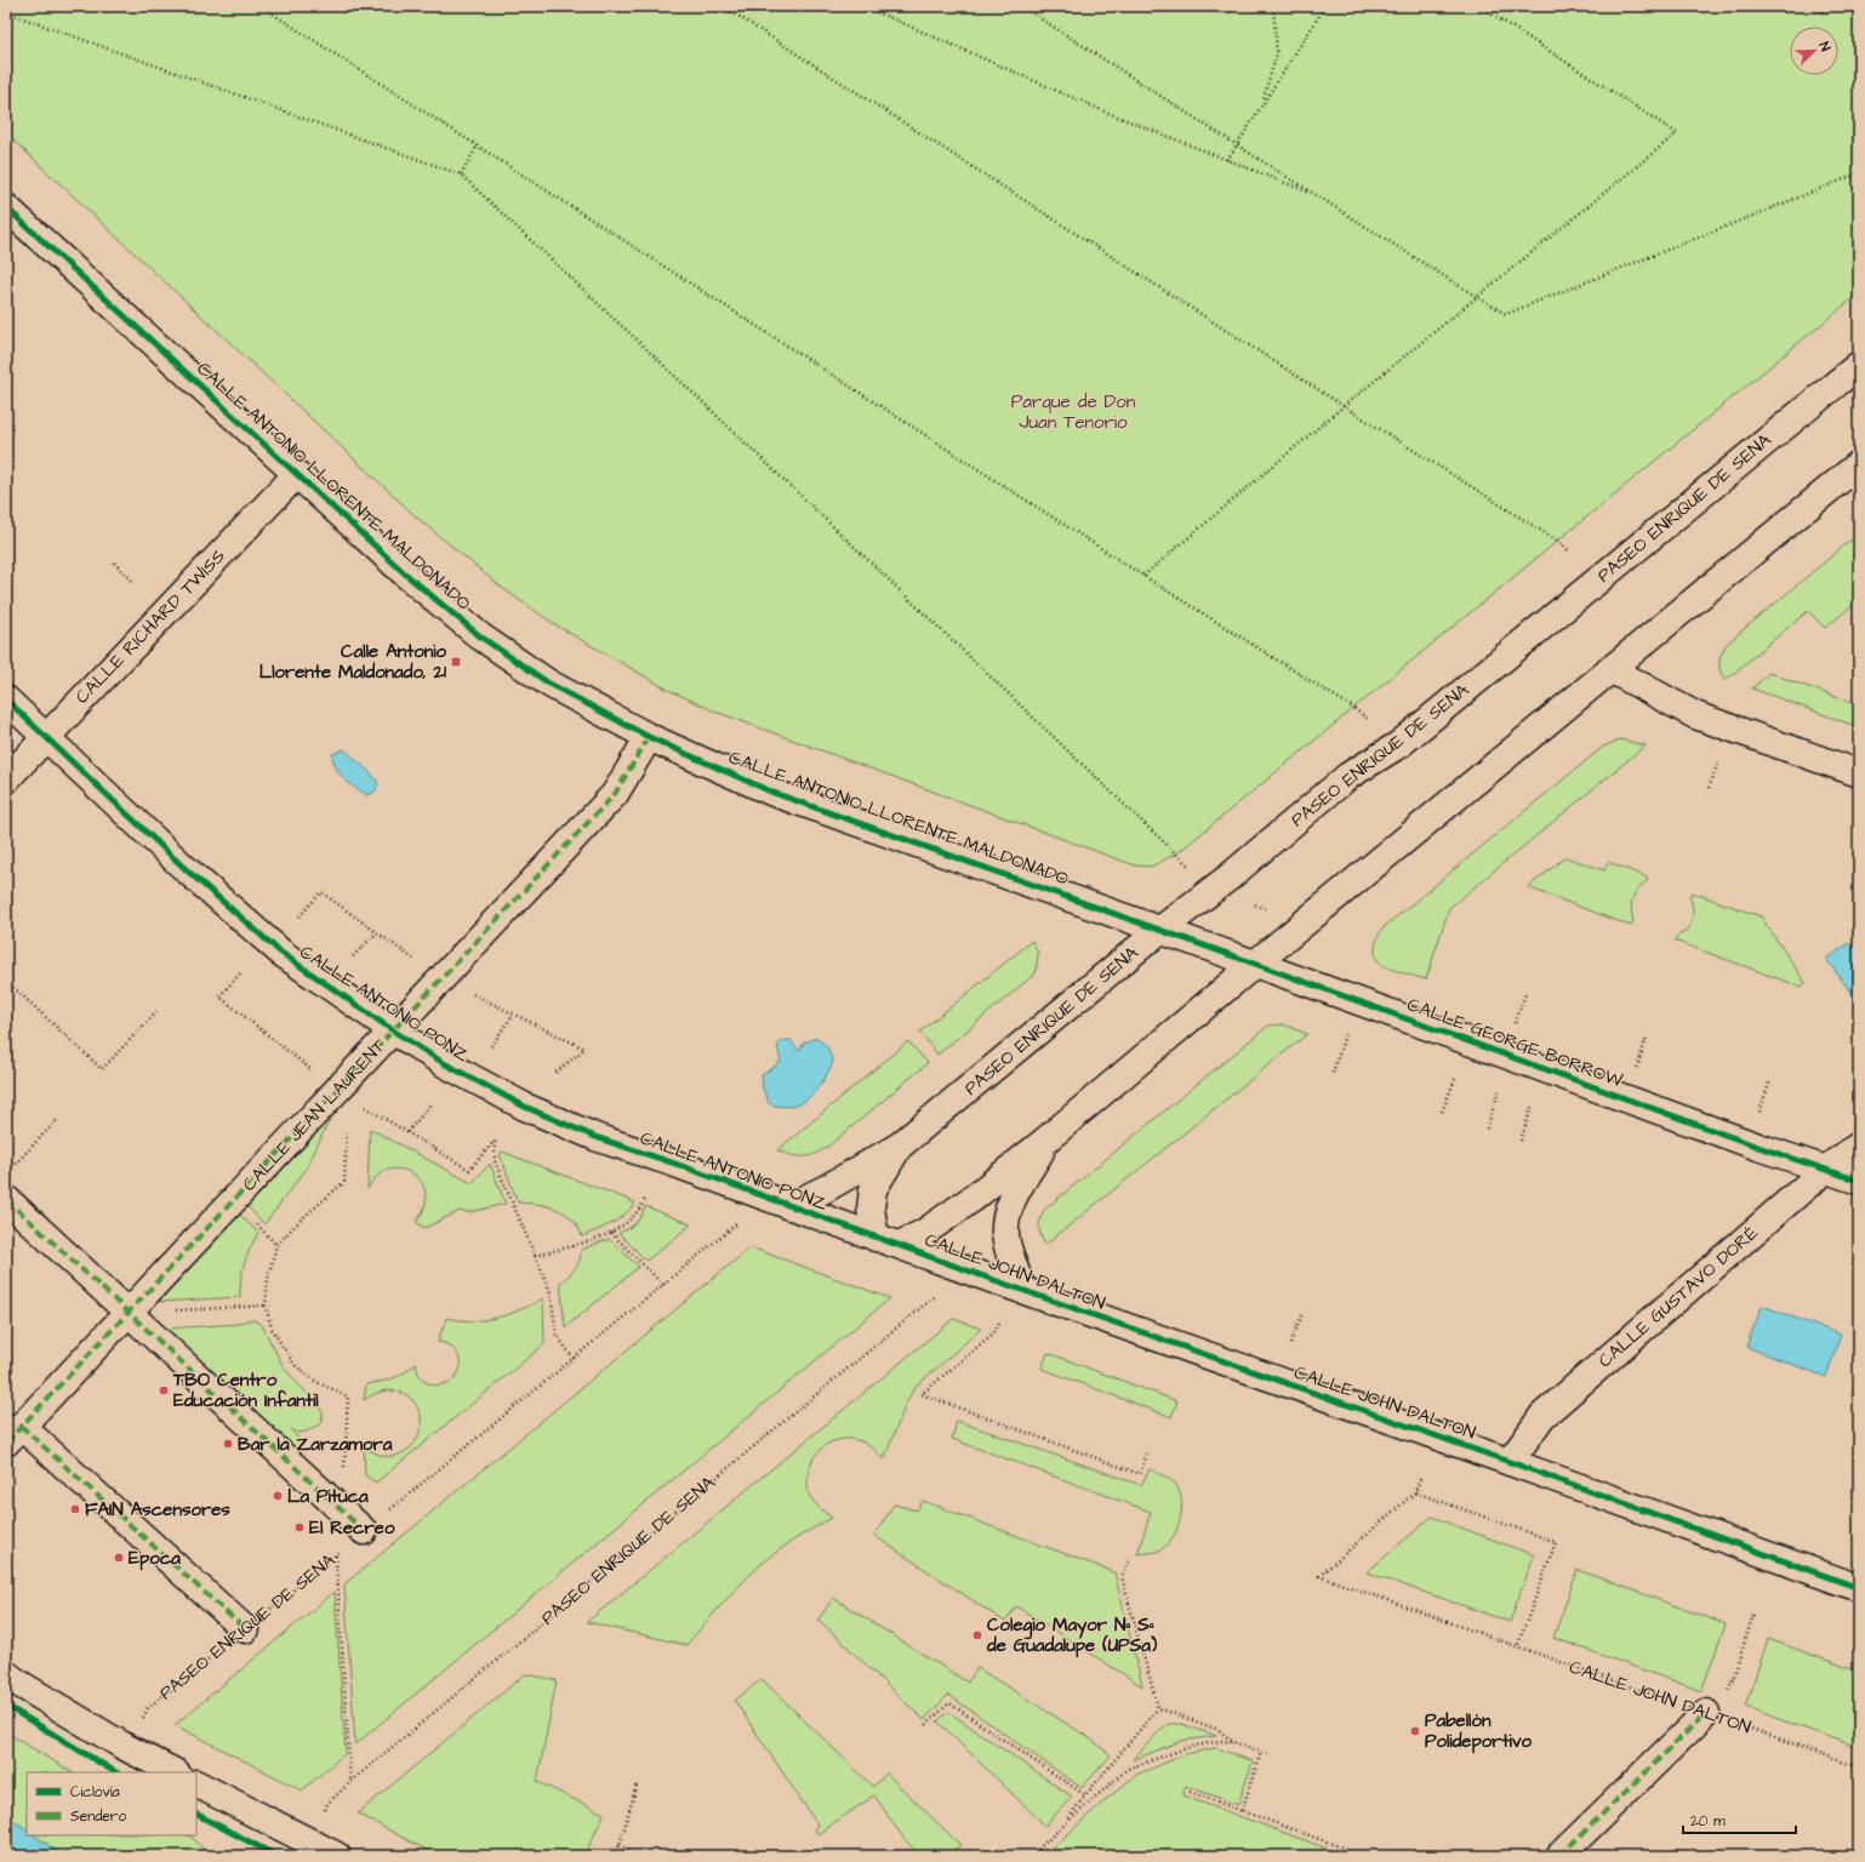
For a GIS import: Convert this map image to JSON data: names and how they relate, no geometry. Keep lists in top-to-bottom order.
{
  "streets": {
    "street": [
      "CALLE ANTONIO LLORENTE MALDONADO",
      "PASEO ENRIQUE DE SENA",
      "CALLE RICHARD TWISS",
      "CALLE ANTONIO PONZ",
      "CALLE GEORGE BORROW",
      "CALLE JEAN LAURENT",
      "CALLE JOHN DALTON",
      "CALLE GUSTAVO DORÉ"
    ]
  },
  "crossings": [
    ["CALLE ANTONIO LLORENTE MALDONADO", "PASEO ENRIQUE DE SENA"],
    ["CALLE ANTONIO LLORENTE MALDONADO", "CALLE RICHARD TWISS"],
    ["CALLE ANTONIO LLORENTE MALDONADO", "CALLE GEORGE BORROW"],
    ["CALLE ANTONIO LLORENTE MALDONADO", "CALLE JEAN LAURENT"],
    ["PASEO ENRIQUE DE SENA", "CALLE ANTONIO PONZ"],
    ["PASEO ENRIQUE DE SENA", "CALLE GEORGE BORROW"],
    ["CALLE RICHARD TWISS", "CALLE ANTONIO PONZ"],
    ["CALLE ANTONIO PONZ", "CALLE JEAN LAURENT"],
    ["CALLE ANTONIO PONZ", "CALLE JOHN DALTON"],
    ["CALLE GEORGE BORROW", "CALLE GUSTAVO DORÉ"],
    ["CALLE JOHN DALTON", "CALLE GUSTAVO DORÉ"]
  ],
  "parks": ["Parque de Don Juan Tenorio"],
  "places": {
    "transit": ["Calle Antonio Llorente Maldonado, 21"],
    "other": [
      "TBO Centro Educación Infantil",
      "Bar la Zarzamora",
      "La Pituca",
      "FAIN Ascensores",
      "El Recreo",
      "Epoca",
      "Colegio Mayor Nª Sª de Guadalupe (UPSa)",
      "Pabellón Polideportivo"
    ]
  },
  "legend": ["Ciclovía", "Sendero"],
  "scale_bar": "20 m",
  "north": "top right"
}
